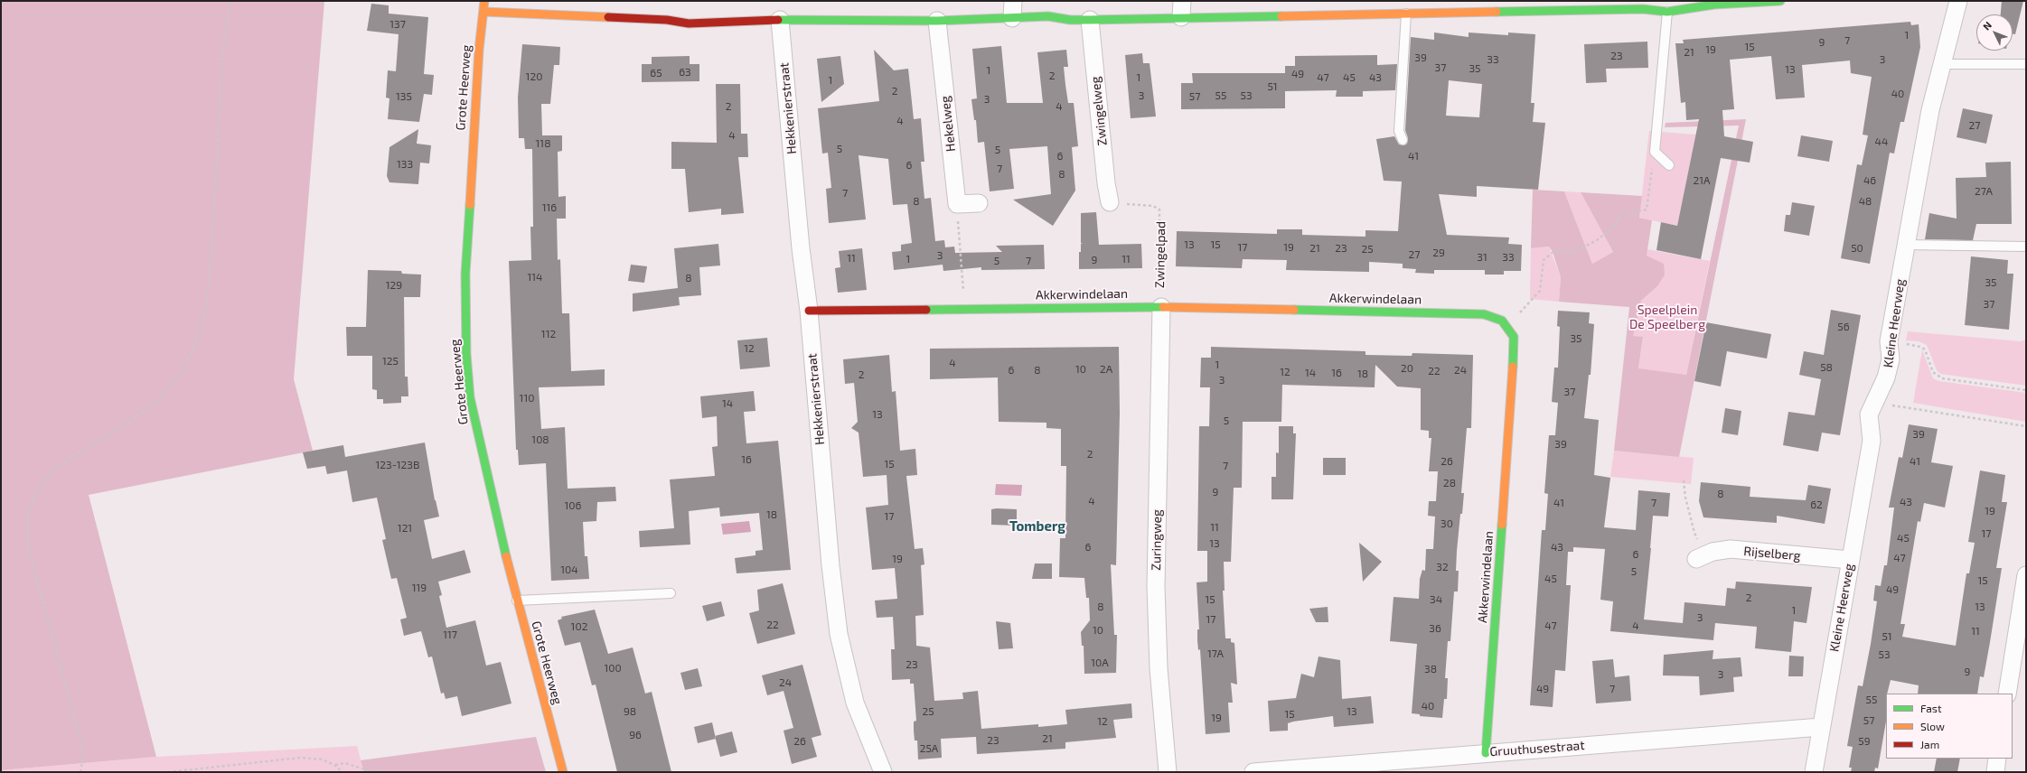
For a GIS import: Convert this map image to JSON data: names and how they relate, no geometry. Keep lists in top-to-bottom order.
{
  "streets": {
    "street": [
      "Grote Heerweg",
      "Hekkenierstraat",
      "Zwingelweg",
      "Hekelweg",
      "Akkerwindelaan",
      "Kleine Heerweg",
      "Zuringweg",
      "Rijselberg",
      "Gruuthusestraat"
    ],
    "path": ["Zwingelpad"]
  },
  "crossings": [
    ["Hekkenierstraat", "Akkerwindelaan"],
    ["Zwingelweg", "Zwingelpad"],
    ["Zwingelpad", "Akkerwindelaan"],
    ["Zwingelpad", "Zuringweg"],
    ["Akkerwindelaan", "Zuringweg"],
    ["Akkerwindelaan", "Gruuthusestraat"],
    ["Kleine Heerweg", "Rijselberg"],
    ["Kleine Heerweg", "Gruuthusestraat"]
  ],
  "districts": ["Tomberg"],
  "parks": ["Speelplein De Speelberg"],
  "house_numbers": [
    "137",
    "1",
    "7",
    "9",
    "15",
    "19",
    "21",
    "23",
    "39",
    "33",
    "3",
    "37",
    "35",
    "13",
    "1",
    "63",
    "65",
    "49",
    "2",
    "120",
    "1",
    "47",
    "45",
    "43",
    "1",
    "51",
    "2",
    "40",
    "3",
    "55",
    "53",
    "135",
    "57",
    "3",
    "2",
    "4",
    "4",
    "27",
    "4",
    "44",
    "118",
    "5",
    "5",
    "6",
    "41",
    "133",
    "6",
    "7",
    "8",
    "21A",
    "46",
    "27A",
    "7",
    "8",
    "48",
    "116",
    "13",
    "15",
    "17",
    "19",
    "21",
    "23",
    "50",
    "25",
    "29",
    "27",
    "3",
    "31",
    "33",
    "11",
    "1",
    "11",
    "9",
    "5",
    "7",
    "114",
    "8",
    "35",
    "129",
    "37",
    "56",
    "112",
    "35",
    "12",
    "125",
    "4",
    "1",
    "58",
    "20",
    "10",
    "2A",
    "6",
    "8",
    "24",
    "22",
    "12",
    "14",
    "16",
    "18",
    "2",
    "3",
    "37",
    "110",
    "14",
    "13",
    "5",
    "39",
    "108",
    "39",
    "2",
    "16",
    "26",
    "41",
    "15",
    "123-123B",
    "7",
    "28",
    "9",
    "8",
    "4",
    "43",
    "41",
    "7",
    "62",
    "106",
    "19",
    "18",
    "17",
    "30",
    "11",
    "121",
    "17",
    "45",
    "13",
    "6",
    "43",
    "6",
    "47",
    "19",
    "32",
    "104",
    "5",
    "45",
    "15",
    "119",
    "49",
    "2",
    "15",
    "34",
    "8",
    "13",
    "1",
    "3",
    "17",
    "22",
    "47",
    "4",
    "102",
    "36",
    "10",
    "11",
    "117",
    "51",
    "17A",
    "53",
    "10A",
    "23",
    "100",
    "38",
    "9",
    "3",
    "24",
    "49",
    "7",
    "55",
    "40",
    "98",
    "25",
    "13",
    "15",
    "19",
    "57",
    "12",
    "96",
    "21",
    "23",
    "26",
    "59",
    "25A"
  ],
  "legend": ["Fast", "Slow", "Jam"],
  "north": "top left"
}
